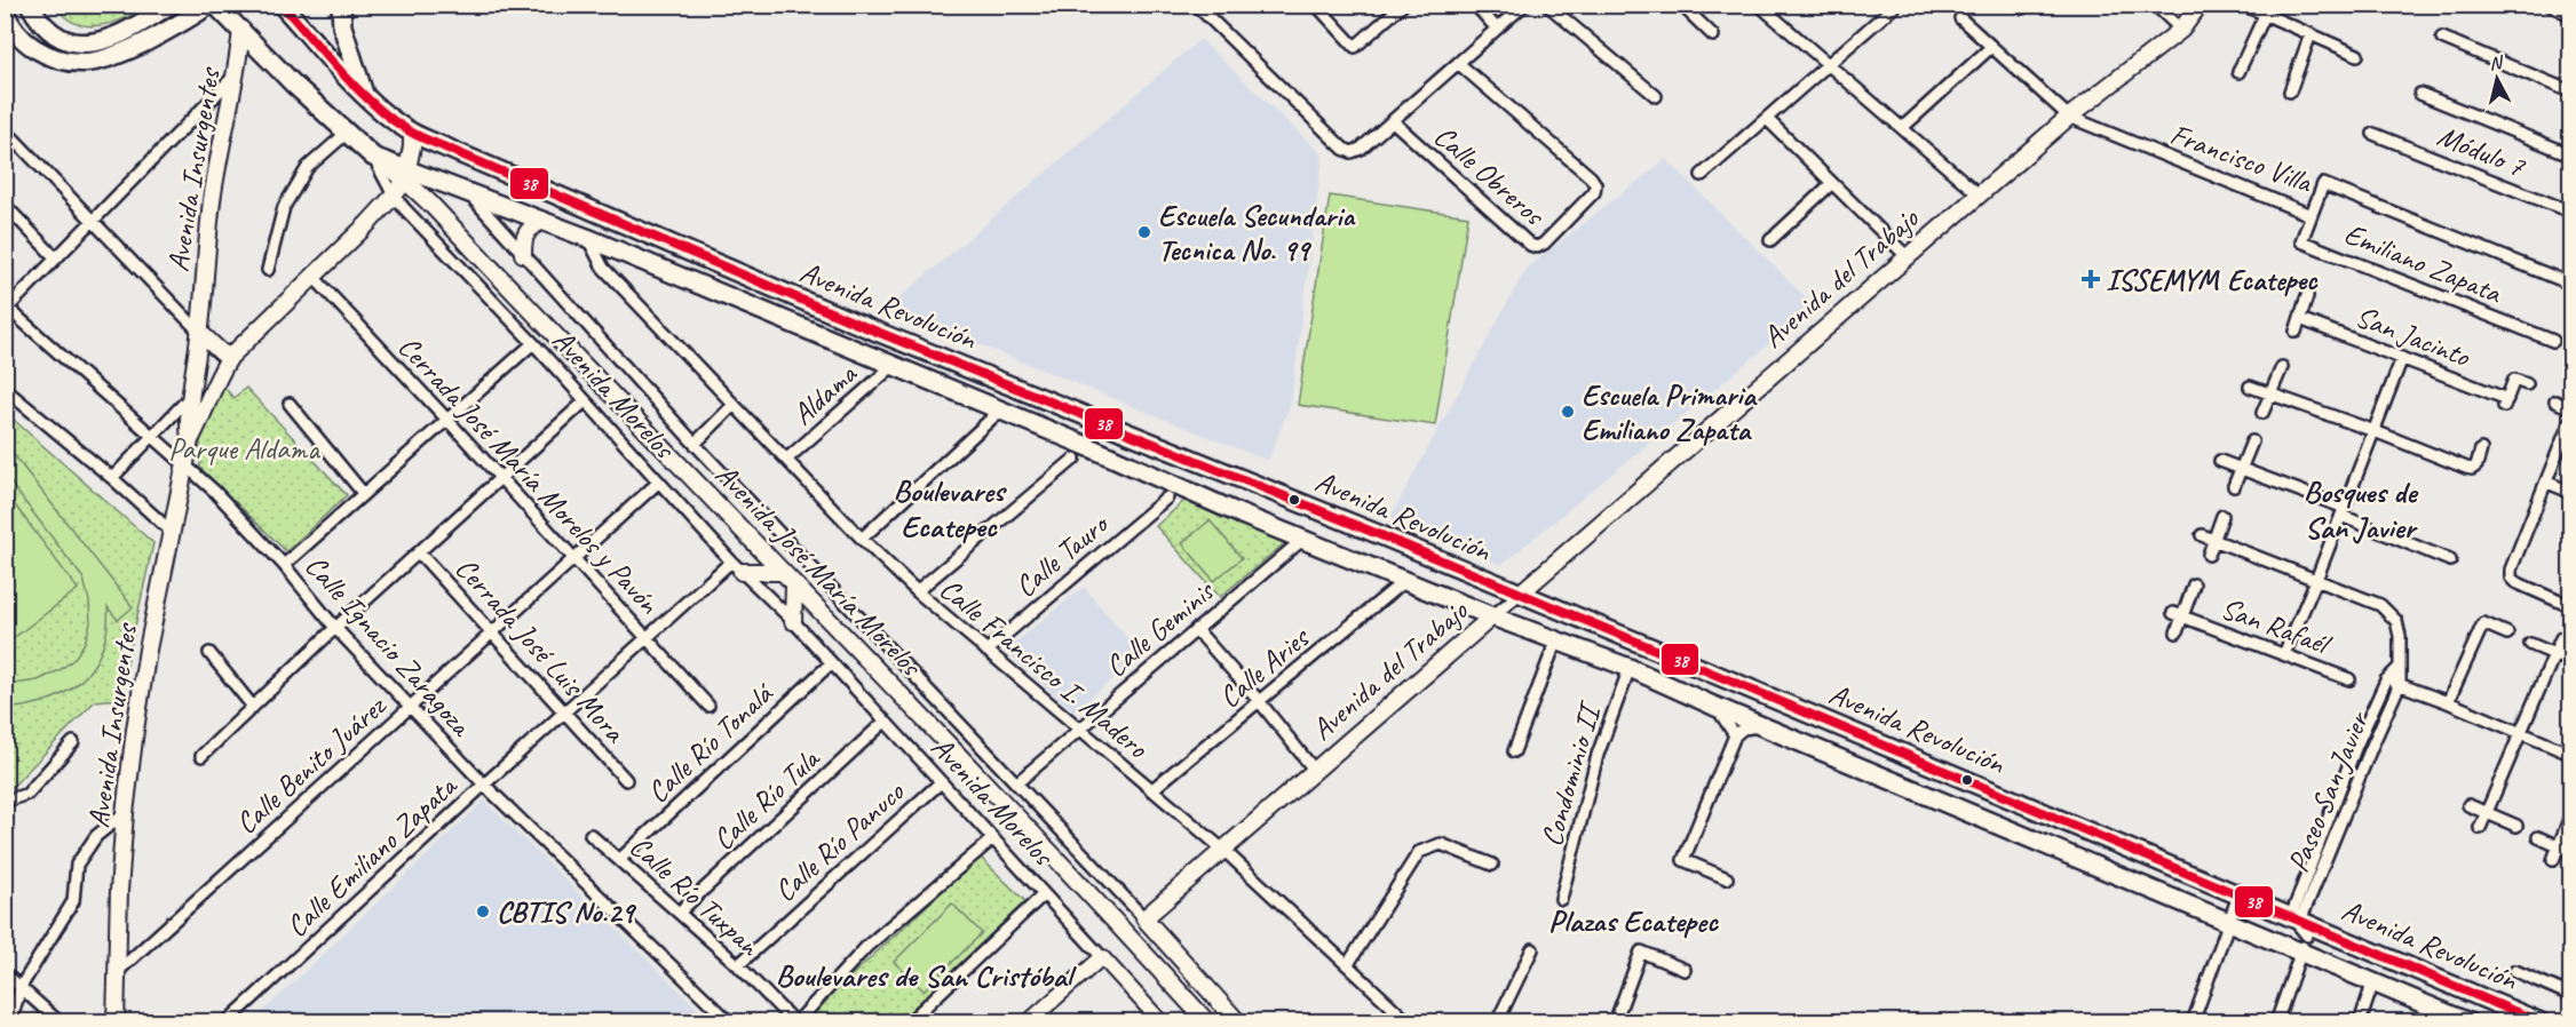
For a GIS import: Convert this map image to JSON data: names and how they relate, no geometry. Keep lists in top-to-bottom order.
{
  "streets": {
    "main road": [
      "Avenida Insurgentes",
      "Avenida del Trabajo",
      "Avenida Revolución",
      "Avenida José María Morelos"
    ],
    "street": [
      "Módulo 7",
      "Francisco Villa",
      "Calle Obreros",
      "Emiliano Zapata",
      "San Jacinto",
      "Avenida Morelos",
      "Aldama",
      "Cerrada José María Morelos y Pavón",
      "Calle Tauro",
      "San Rafaél",
      "Calle Geminis",
      "Calle Ignacio Zaragoza",
      "Cerrada José Luis Mora",
      "Calle Francisco I. Madero",
      "Calle Aries",
      "Calle Río Tonalá",
      "Calle Benito Juárez",
      "Condominio II",
      "Paseo San Javier",
      "Calle Río Tula",
      "Calle Río Panuco",
      "Calle Emiliano Zapata",
      "Calle Río Tuxpan"
    ]
  },
  "crossings": [
    ["Francisco Villa", "Emiliano Zapata"],
    ["Francisco Villa", "Avenida del Trabajo"],
    ["Avenida Insurgentes", "Avenida Revolución"],
    ["Avenida Insurgentes", "Avenida Morelos"],
    ["Avenida Insurgentes", "Cerrada José María Morelos y Pavón"],
    ["Avenida Insurgentes", "Avenida José María Morelos"],
    ["Avenida Insurgentes", "Calle Ignacio Zaragoza"],
    ["Avenida Insurgentes", "Calle Benito Juárez"],
    ["Avenida del Trabajo", "Avenida Revolución"],
    ["Avenida del Trabajo", "Avenida José María Morelos"],
    ["Avenida del Trabajo", "Calle Francisco I. Madero"],
    ["Avenida Revolución", "Avenida Morelos"],
    ["Avenida Revolución", "Aldama"],
    ["Avenida Revolución", "Avenida José María Morelos"],
    ["Avenida Revolución", "Calle Geminis"],
    ["Avenida Revolución", "Calle Francisco I. Madero"],
    ["Avenida Revolución", "Calle Aries"],
    ["Avenida Revolución", "Condominio II"],
    ["Avenida Revolución", "Paseo San Javier"],
    ["Avenida Morelos", "Calle Río Tonalá"],
    ["Avenida Morelos", "Calle Benito Juárez"],
    ["Avenida Morelos", "Calle Río Tula"],
    ["Avenida Morelos", "Calle Río Panuco"],
    ["Avenida Morelos", "Calle Emiliano Zapata"],
    ["Aldama", "Calle Francisco I. Madero"],
    ["Cerrada José María Morelos y Pavón", "Calle Benito Juárez"],
    ["Cerrada José María Morelos y Pavón", "Calle Emiliano Zapata"],
    ["Calle Tauro", "Calle Francisco I. Madero"],
    ["Avenida José María Morelos", "Calle Geminis"],
    ["Calle Geminis", "Calle Francisco I. Madero"],
    ["Calle Ignacio Zaragoza", "Calle Benito Juárez"],
    ["Calle Ignacio Zaragoza", "Calle Emiliano Zapata"],
    ["Cerrada José Luis Mora", "Calle Benito Juárez"],
    ["Cerrada José Luis Mora", "Calle Emiliano Zapata"],
    ["Calle Francisco I. Madero", "Calle Aries"],
    ["Calle Río Tonalá", "Calle Río Tuxpan"],
    ["Calle Río Tula", "Calle Río Tuxpan"],
    ["Calle Río Panuco", "Calle Río Tuxpan"]
  ],
  "districts": [
    "Boulevares Ecatepec",
    "Bosques de San Javier",
    "Plazas Ecatepec",
    "Boulevares de San Cristóbal"
  ],
  "parks": ["Parque Aldama"],
  "places": {
    "other": ["Escuela Secundaria Tecnica No. 99", "Escuela Primaria Emiliano Zapata", "CBTIS No.29"],
    "health": ["ISSEMYM Ecatepec"]
  },
  "lines": ["transit line 38"],
  "north": "top"
}
